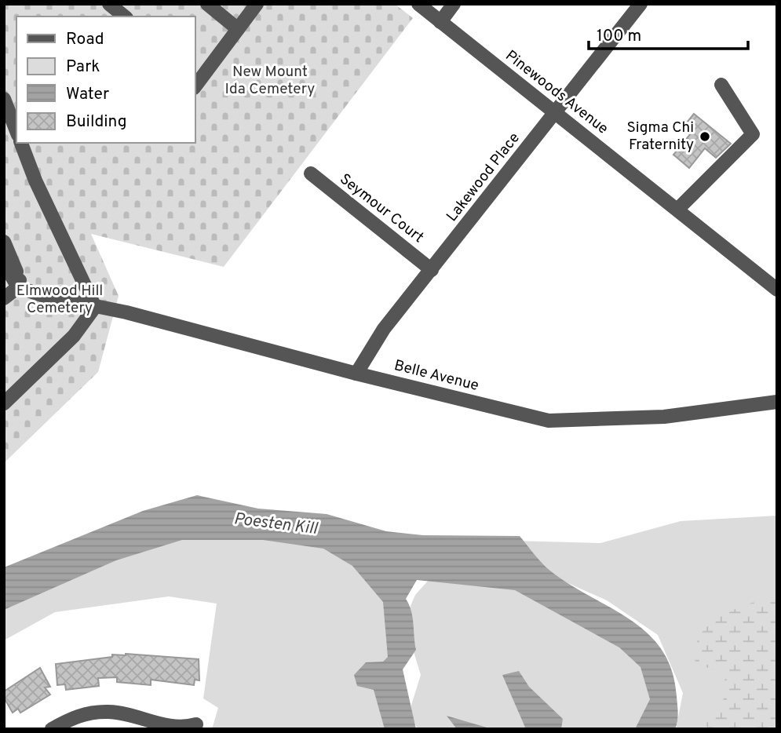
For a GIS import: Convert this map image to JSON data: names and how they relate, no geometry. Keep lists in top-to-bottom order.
{
  "streets": {
    "street": [
      "Pinewoods Avenue",
      "Lakewood Place",
      "Seymour Court",
      "Belle Avenue"
    ]
  },
  "crossings": [
    ["Pinewoods Avenue", "Lakewood Place"],
    ["Lakewood Place", "Seymour Court"],
    ["Lakewood Place", "Belle Avenue"]
  ],
  "water": ["Poesten Kill"],
  "parks": ["New Mount Ida Cemetery", "Elmwood Hill Cemetery"],
  "places": ["Sigma Chi Fraternity"],
  "legend": [
    "Road",
    "Park",
    "Water",
    "Building"
  ],
  "scale_bar": "100 m"
}
